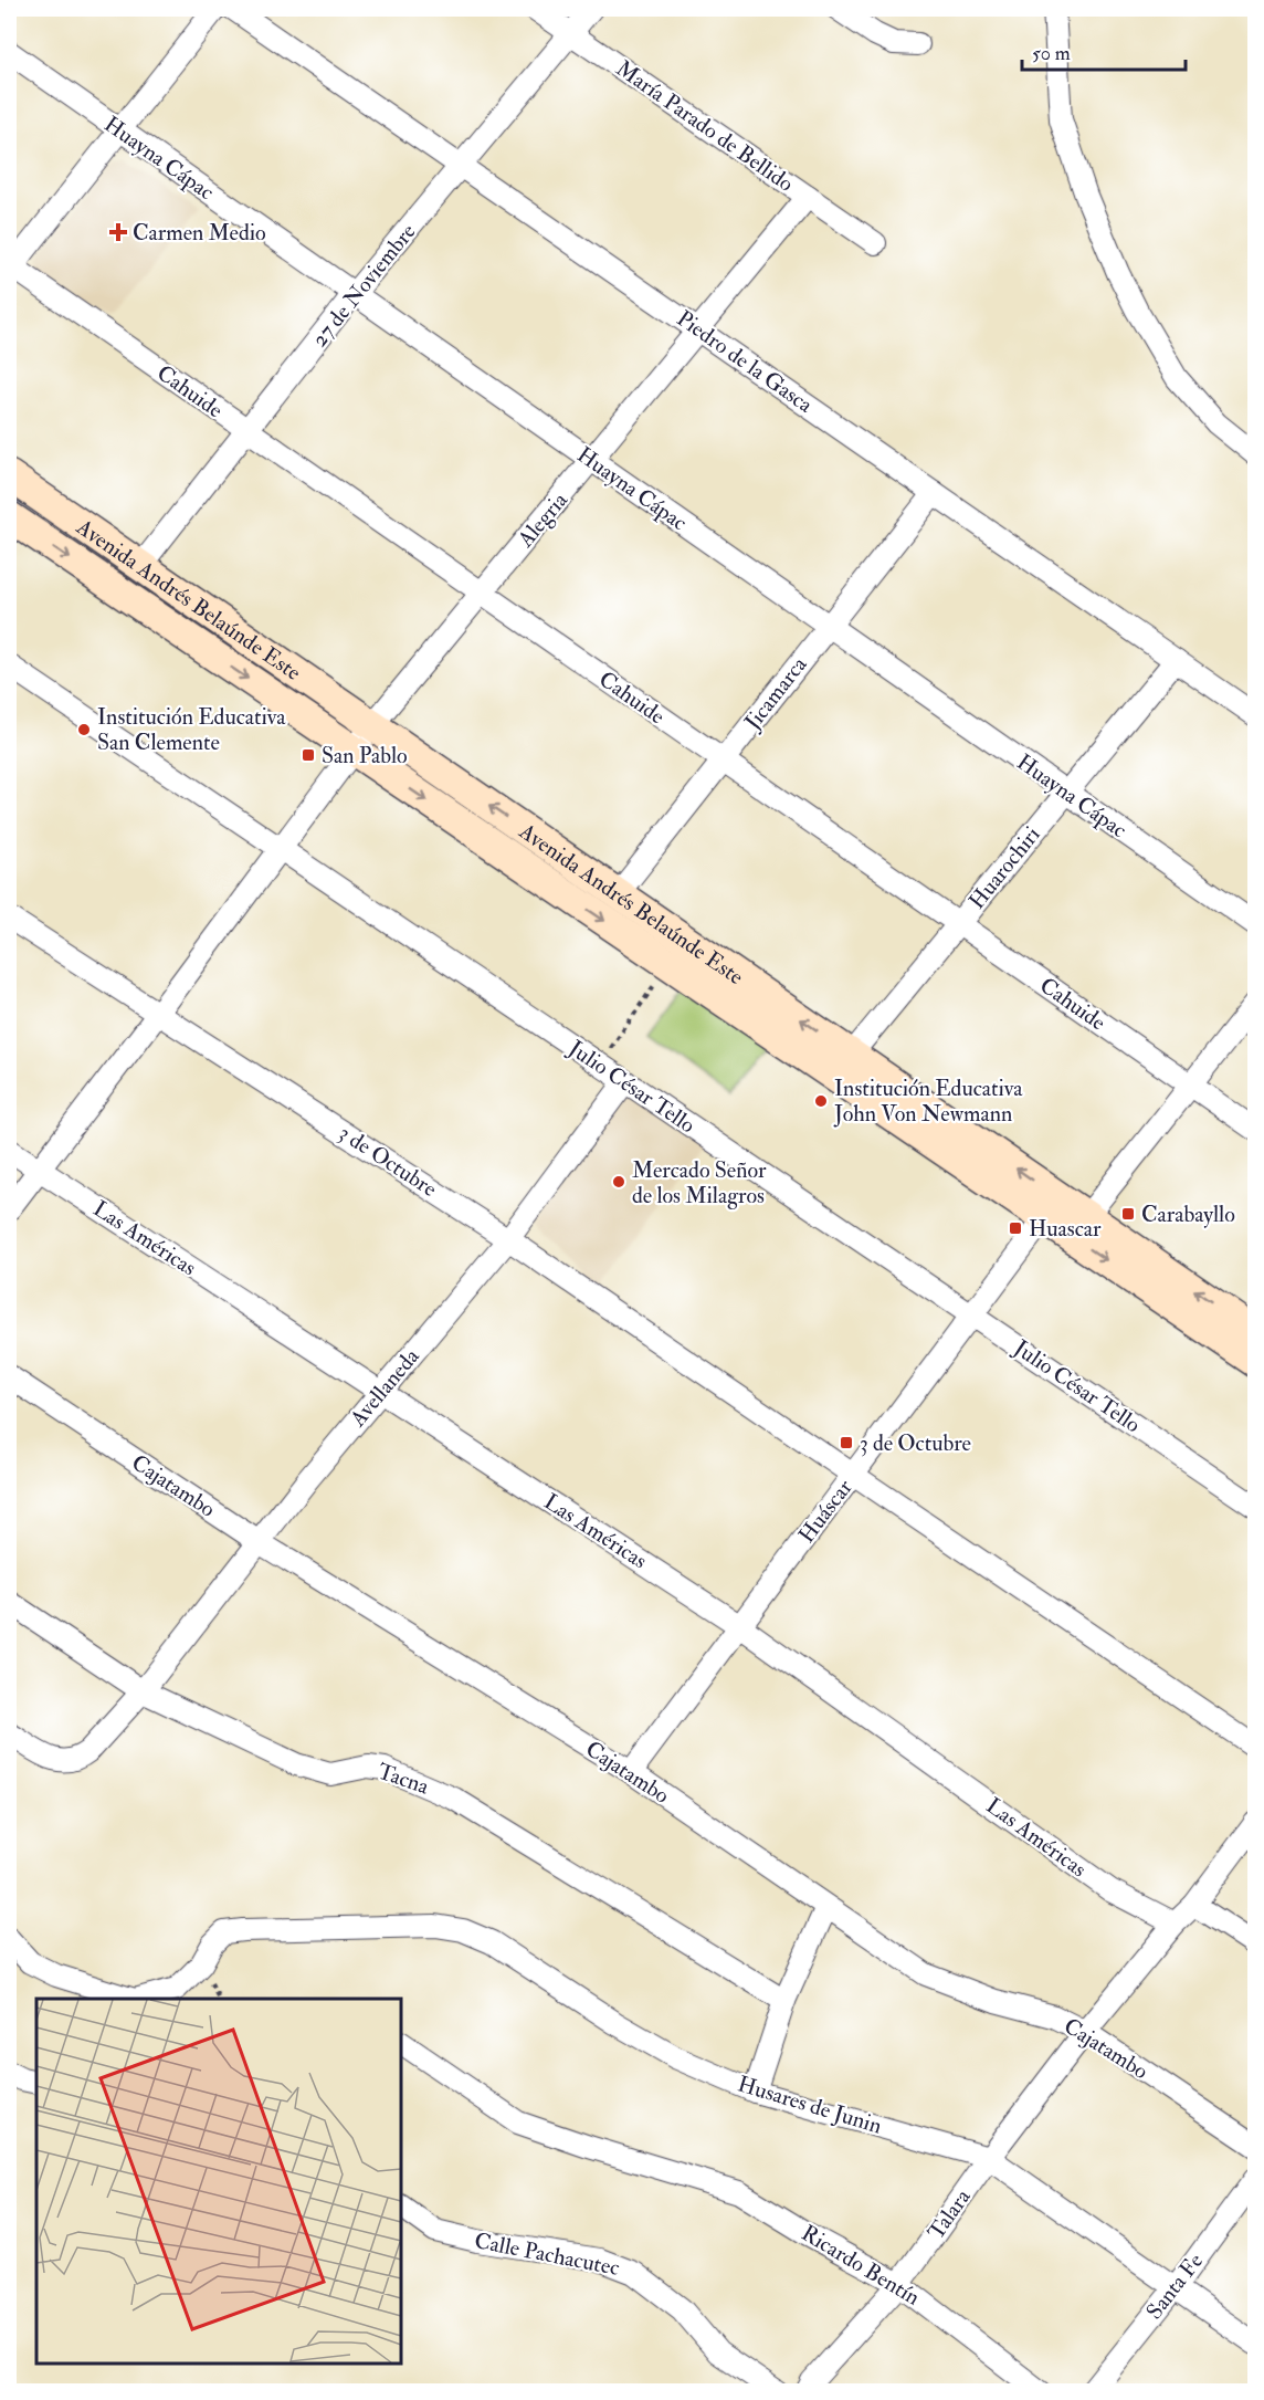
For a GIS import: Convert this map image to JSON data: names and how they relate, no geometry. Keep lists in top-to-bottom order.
{
  "streets": {
    "street": [
      "María Parado de Bellido",
      "Huayna Cápac",
      "27 de Noviembre",
      "Piedro de la Gasca",
      "Cahuide",
      "Alegria",
      "Avenida Andrés Belaúnde Este",
      "Jicamarca",
      "Huarochiri",
      "Julio César Tello",
      "3 de Octubre",
      "Las Américas",
      "Avellaneda",
      "Cajatambo",
      "Huáscar",
      "Tacna",
      "Husares de Junin",
      "Talara",
      "Calle Pachacutec",
      "Ricardo Bentín",
      "Santa Fe"
    ]
  },
  "crossings": [
    ["María Parado de Bellido", "27 de Noviembre"],
    ["María Parado de Bellido", "Alegria"],
    ["Huayna Cápac", "27 de Noviembre"],
    ["Huayna Cápac", "Alegria"],
    ["Huayna Cápac", "Jicamarca"],
    ["Huayna Cápac", "Huarochiri"],
    ["27 de Noviembre", "Piedro de la Gasca"],
    ["27 de Noviembre", "Cahuide"],
    ["27 de Noviembre", "Avenida Andrés Belaúnde Este"],
    ["Piedro de la Gasca", "Alegria"],
    ["Piedro de la Gasca", "Jicamarca"],
    ["Piedro de la Gasca", "Huarochiri"],
    ["Cahuide", "Alegria"],
    ["Cahuide", "Jicamarca"],
    ["Cahuide", "Huarochiri"],
    ["Alegria", "Avenida Andrés Belaúnde Este"],
    ["Avenida Andrés Belaúnde Este", "Jicamarca"],
    ["Avenida Andrés Belaúnde Este", "Huarochiri"],
    ["Avenida Andrés Belaúnde Este", "Huáscar"],
    ["Julio César Tello", "Avellaneda"],
    ["Julio César Tello", "Huáscar"],
    ["3 de Octubre", "Avellaneda"],
    ["3 de Octubre", "Huáscar"],
    ["Las Américas", "Avellaneda"],
    ["Las Américas", "Huáscar"],
    ["Las Américas", "Talara"],
    ["Avellaneda", "Cajatambo"],
    ["Avellaneda", "Tacna"],
    ["Cajatambo", "Huáscar"],
    ["Cajatambo", "Talara"],
    ["Husares de Junin", "Talara"],
    ["Husares de Junin", "Santa Fe"],
    ["Talara", "Ricardo Bentín"]
  ],
  "places": {
    "health": ["Carmen Medio"],
    "other": ["Institución Educativa San Clemente", "Institución Educativa John Von Newmann", "Mercado Señor de los Milagros"],
    "transit": [
      "San Pablo",
      "Carabayllo",
      "Huascar",
      "3 de Octubre"
    ]
  },
  "scale_bar": "50 m"
}
